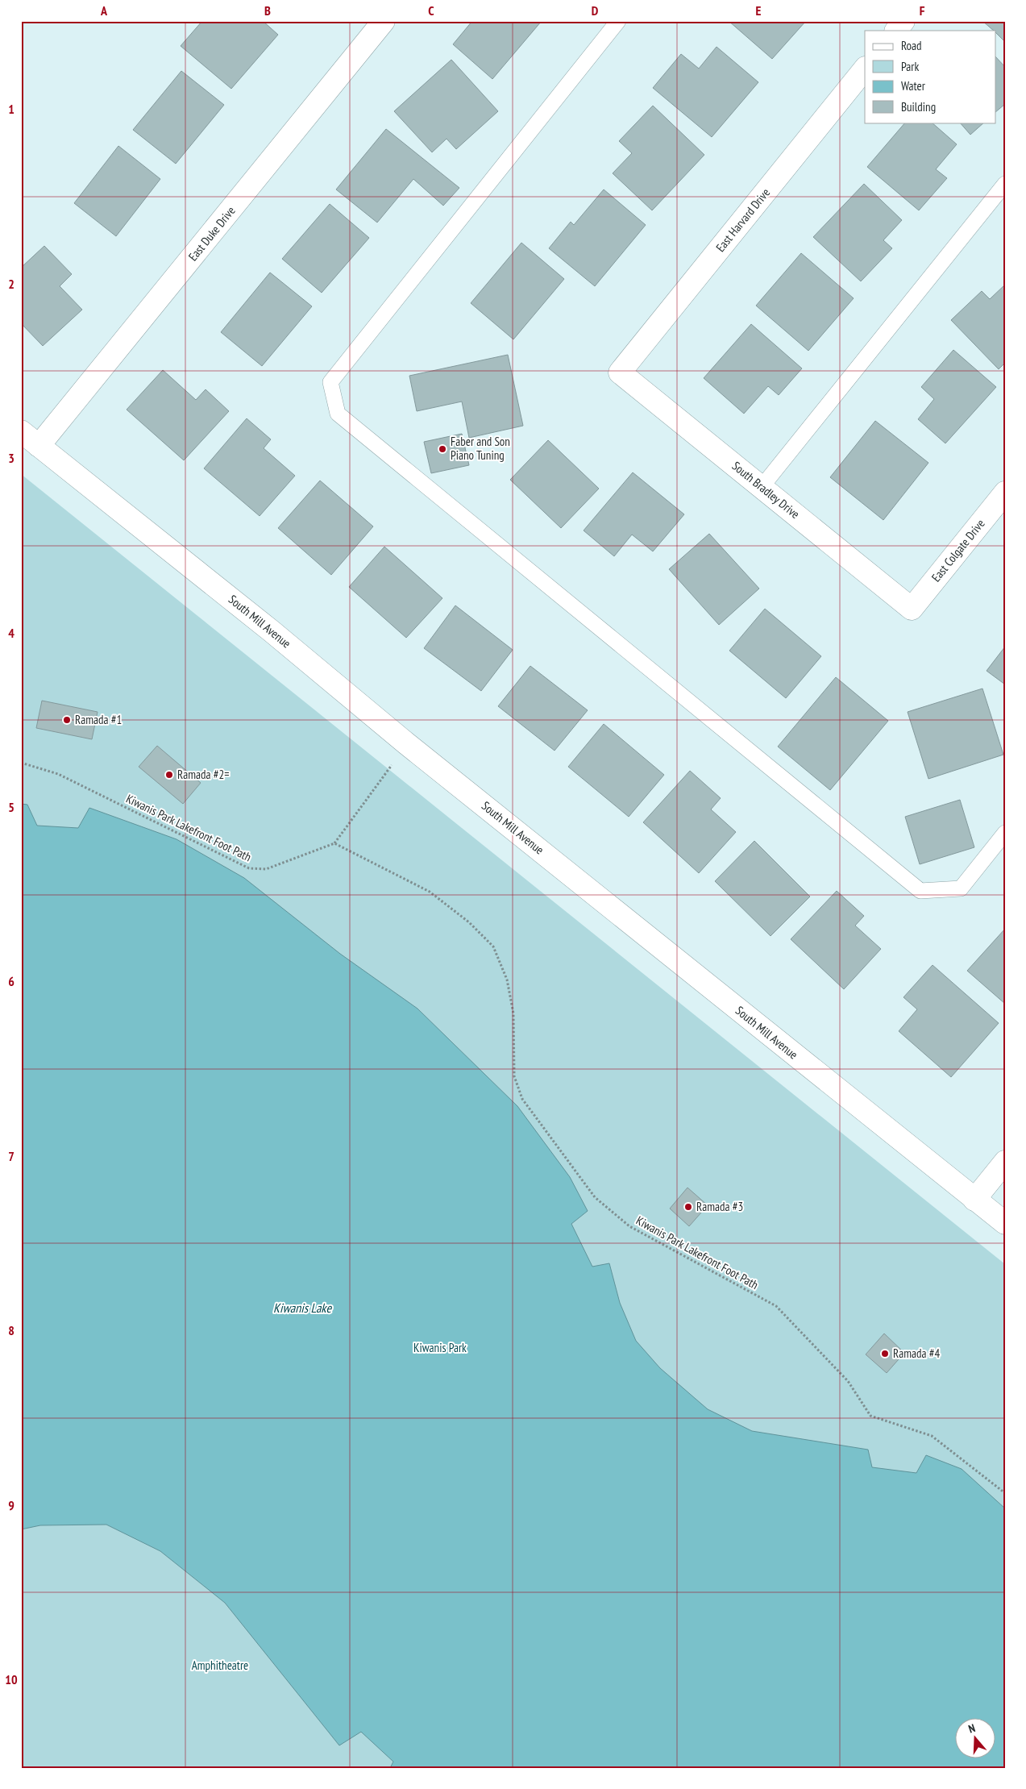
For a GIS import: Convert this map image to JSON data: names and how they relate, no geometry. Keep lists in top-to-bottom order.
{
  "streets": {
    "street": [
      "East Harvard Drive",
      "East Duke Drive",
      "South Bradley Drive",
      "East Colgate Drive",
      "South Mill Avenue"
    ],
    "path": ["Kiwanis Park Lakefront Foot Path"]
  },
  "crossings": [
    ["East Harvard Drive", "South Bradley Drive"],
    ["East Duke Drive", "South Mill Avenue"],
    ["South Bradley Drive", "East Colgate Drive"]
  ],
  "water": ["Kiwanis Lake"],
  "parks": ["Kiwanis Park", "Amphitheatre"],
  "places": [
    "Faber and Son Piano Tuning",
    "Ramada #1",
    "Ramada #2=",
    "Ramada #3",
    "Ramada #4"
  ],
  "legend": [
    "Road",
    "Park",
    "Water",
    "Building"
  ],
  "north": "top",
  "grid": {
    "columns": [
      "A",
      "B",
      "C",
      "D",
      "E",
      "F"
    ],
    "rows": [
      "1",
      "2",
      "3",
      "4",
      "5",
      "6",
      "7",
      "8",
      "9",
      "10"
    ]
  }
}
